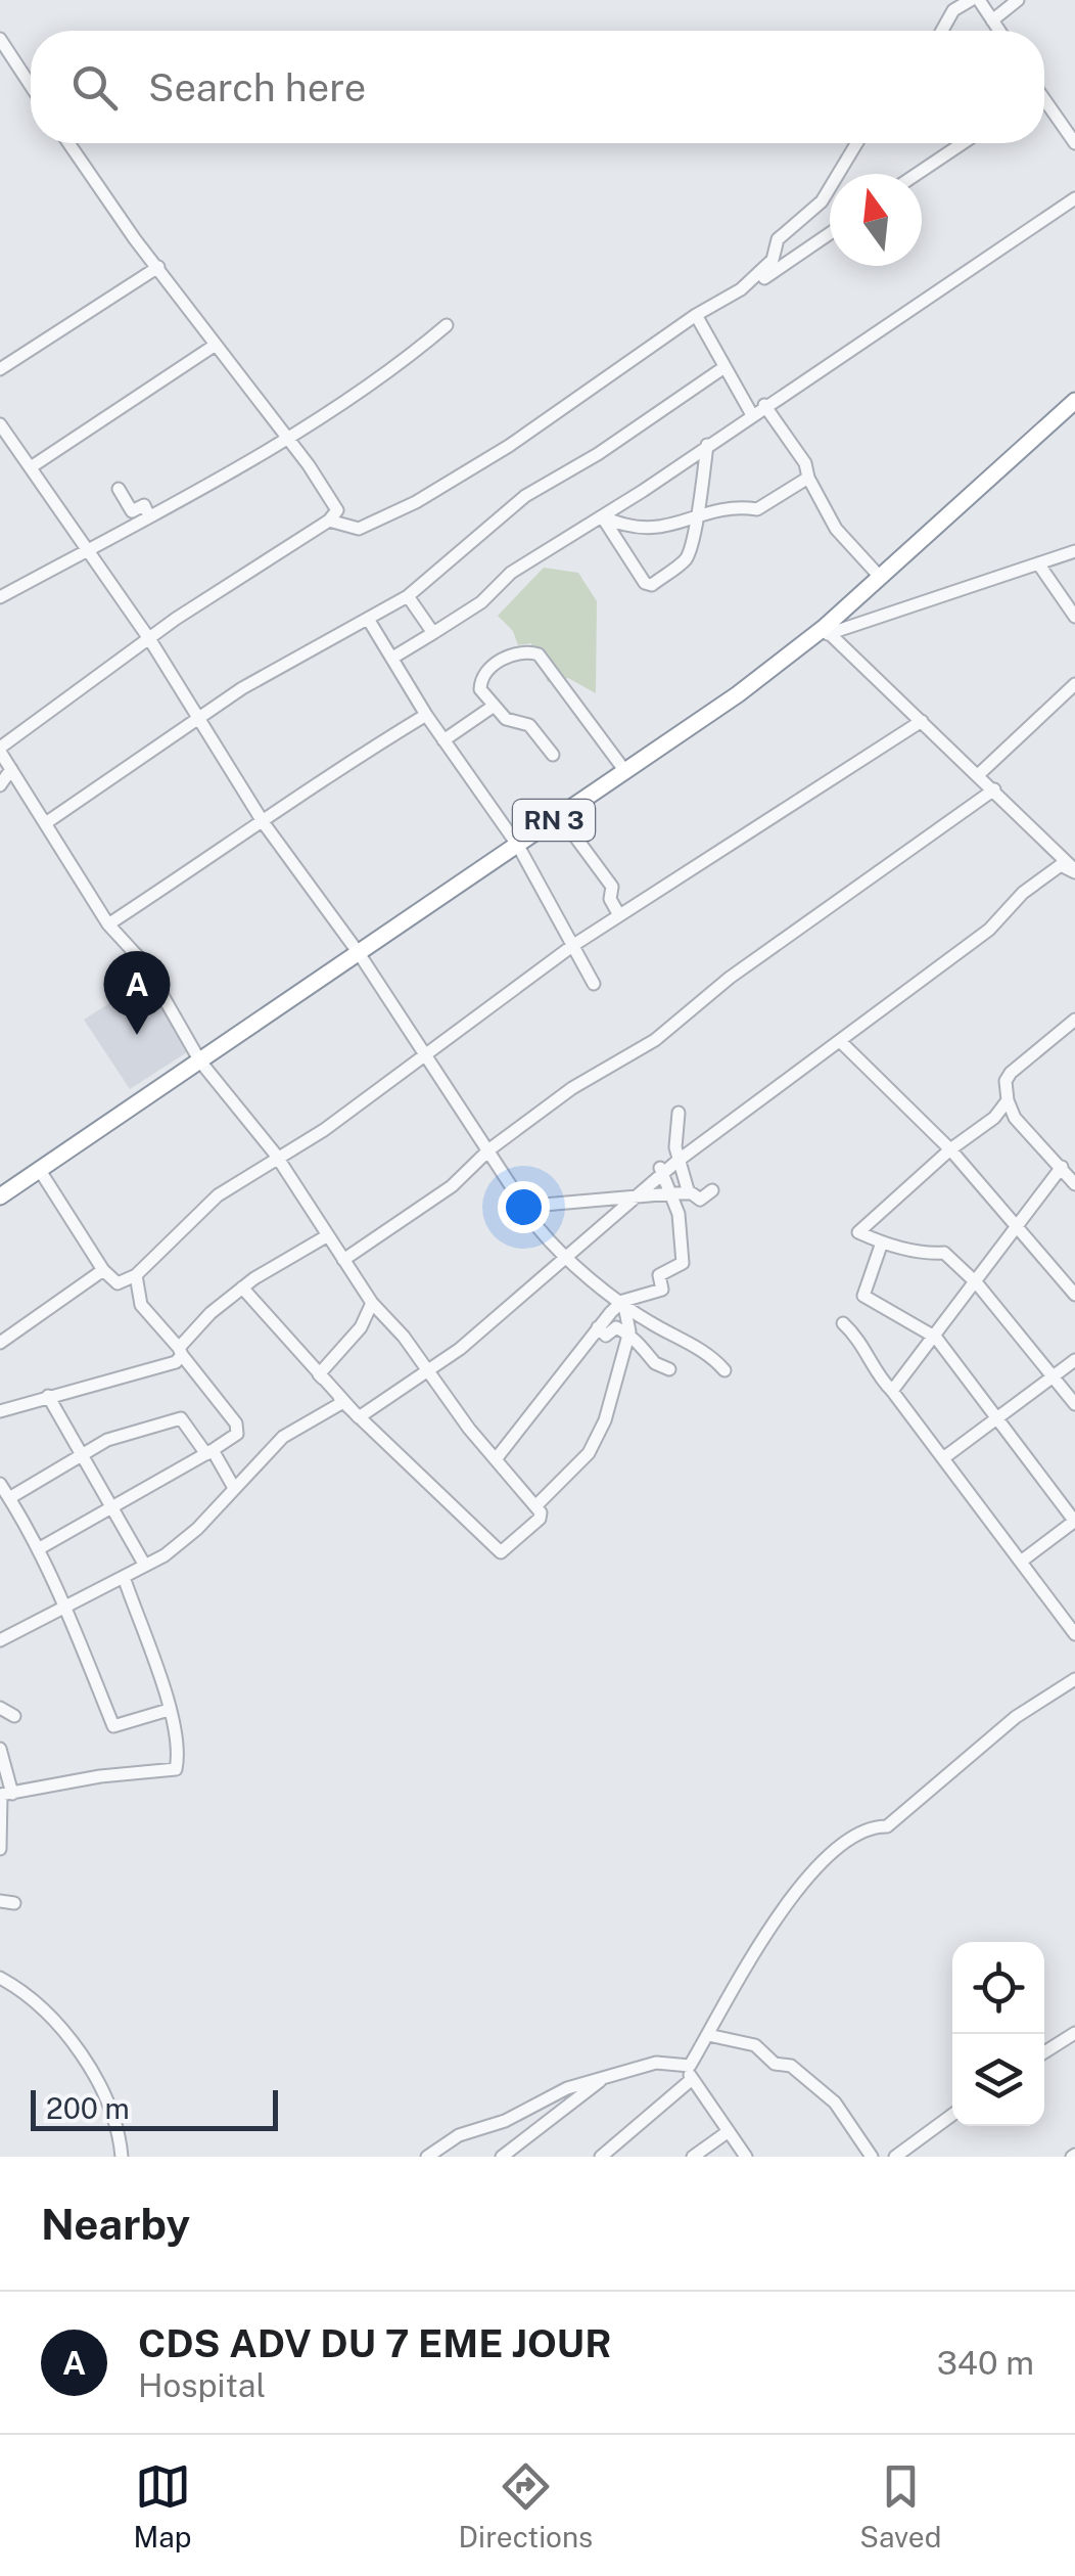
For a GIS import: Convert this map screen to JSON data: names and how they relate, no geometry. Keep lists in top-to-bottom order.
{
  "streets": {
    "highway": ["RN 3"]
  },
  "scale_bar": "200 m",
  "north": "top",
  "page": {
    "search": "Search here",
    "pins": "A",
    "scale": "200 m",
    "heading": "Nearby",
    "list": [
      {
        "mark": "A",
        "name": "CDS ADV DU 7 EME JOUR",
        "note": "Hospital",
        "value": "340 m"
      }
    ],
    "nav": ["Map", "Directions", "Saved"]
  }
}
